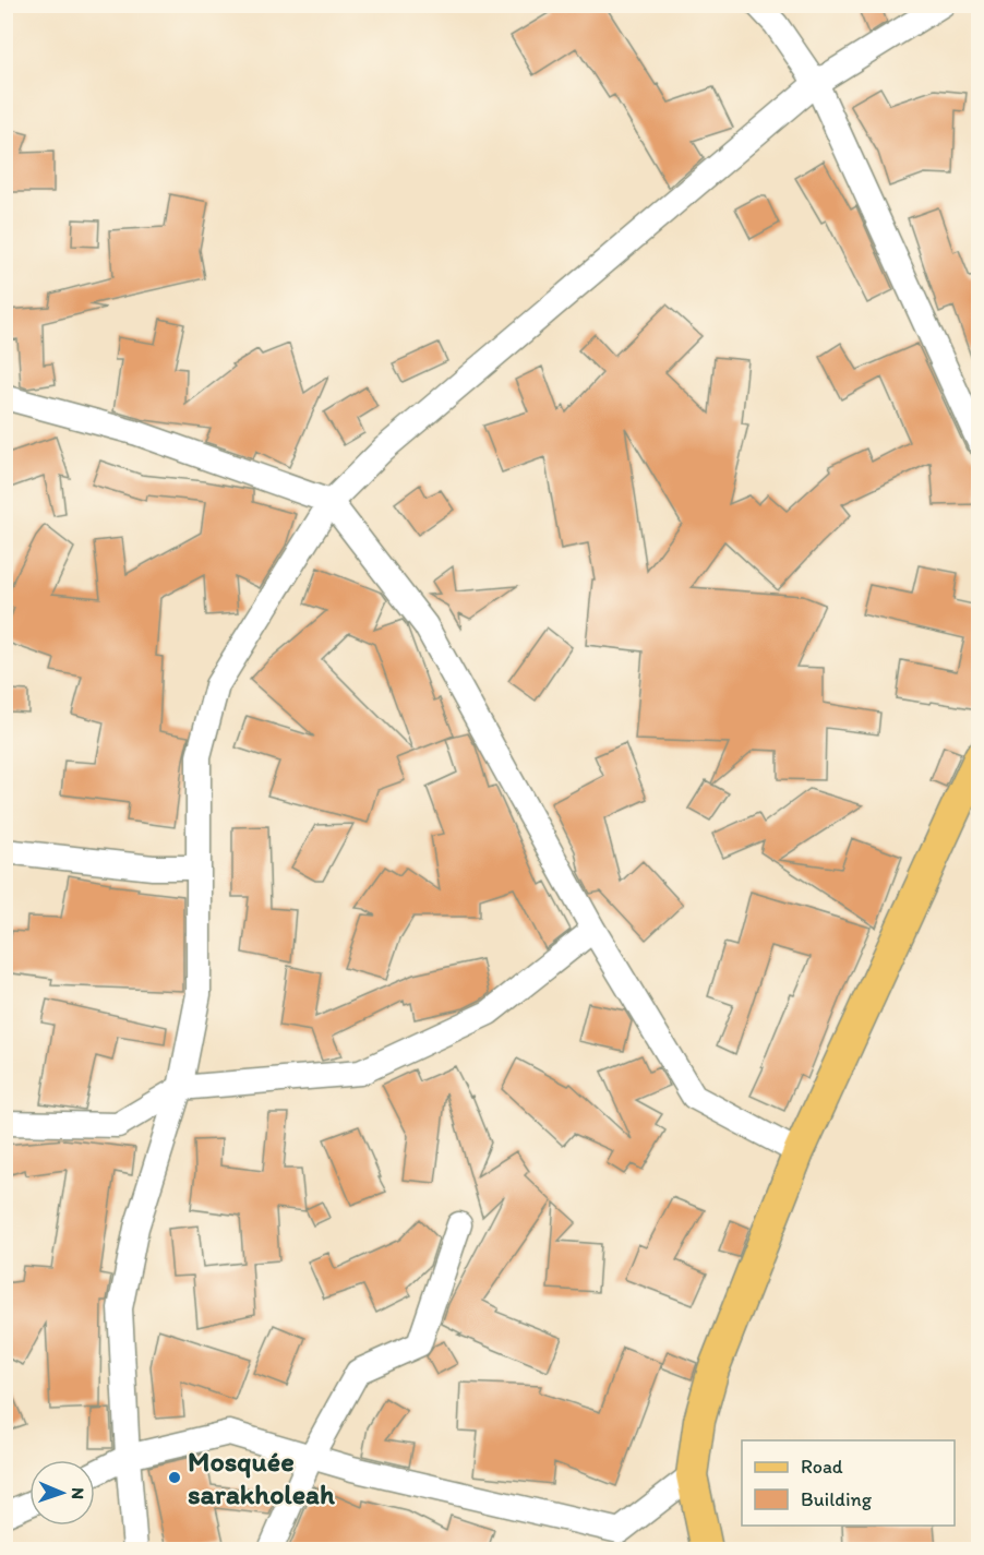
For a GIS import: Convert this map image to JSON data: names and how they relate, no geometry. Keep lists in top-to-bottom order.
{
  "places": ["Mosquée sarakholeah"],
  "legend": ["Road", "Building"],
  "north": "right"
}
